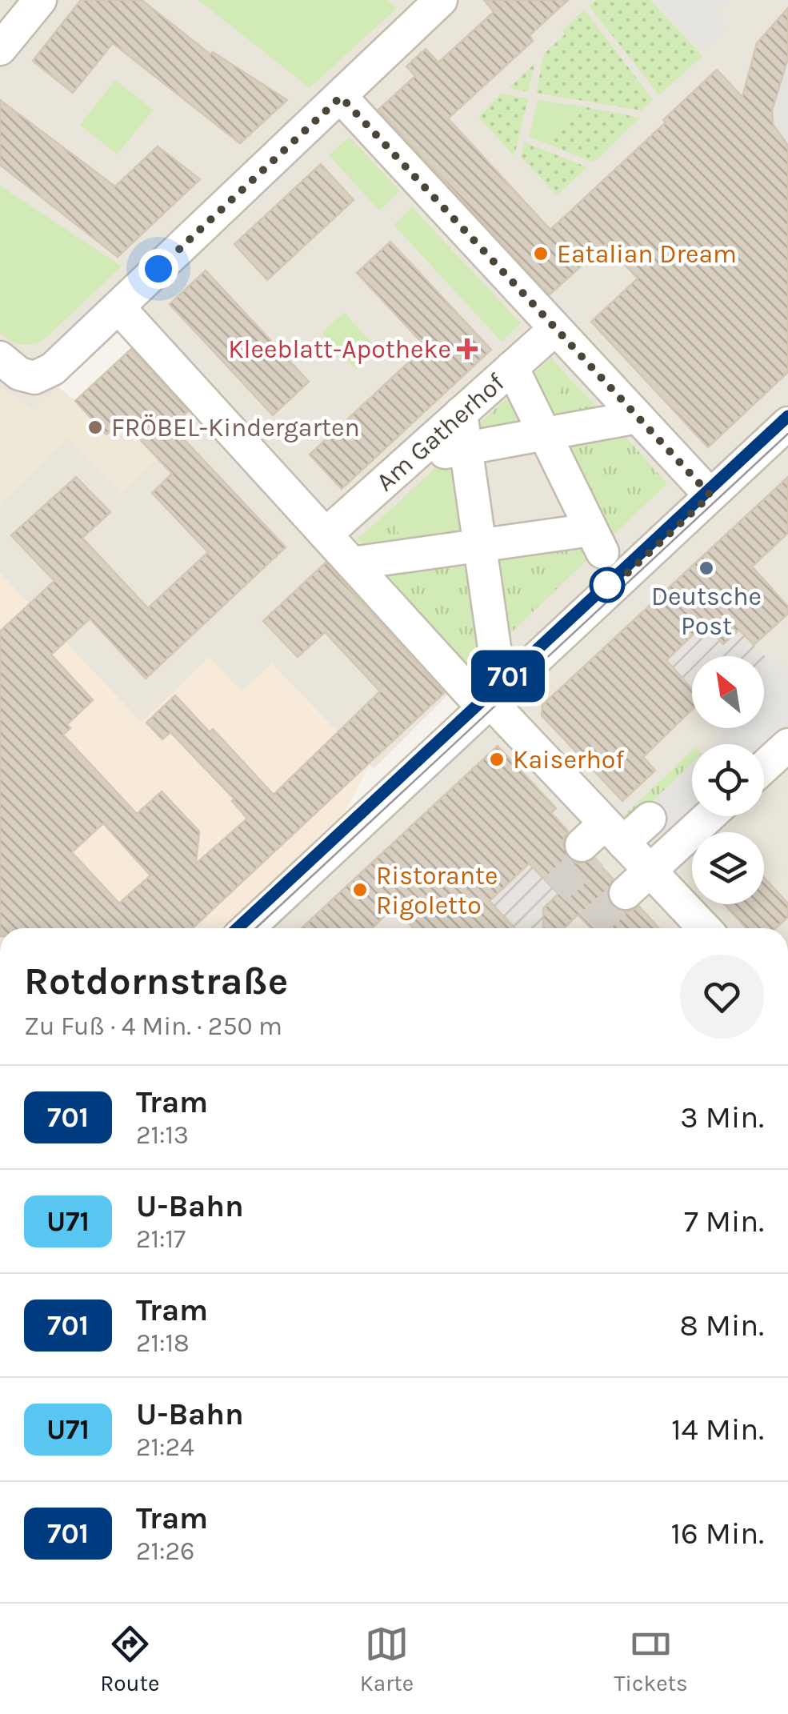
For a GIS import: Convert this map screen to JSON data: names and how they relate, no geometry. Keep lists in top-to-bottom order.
{
  "streets": {
    "street": ["Am Gatherhof"]
  },
  "places": {
    "other": [
      "Eatalian Dream",
      "FRÖBEL-Kindergarten",
      "Deutsche Post",
      "Kaiserhof",
      "Ristorante Rigoletto"
    ],
    "health": ["Kleeblatt-Apotheke"]
  },
  "lines": ["tram line 701"],
  "north": "top left",
  "page": {
    "on_map": "701",
    "heading": ["Rotdornstraße", "Zu Fuß · 4 Min. · 250 m"],
    "list": [
      {
        "mark": "701",
        "name": "Tram",
        "note": "21:13",
        "value": "3 Min."
      },
      {
        "mark": "U71",
        "name": "U-Bahn",
        "note": "21:17",
        "value": "7 Min."
      },
      {
        "mark": "701",
        "name": "Tram",
        "note": "21:18",
        "value": "8 Min."
      },
      {
        "mark": "U71",
        "name": "U-Bahn",
        "note": "21:24",
        "value": "14 Min."
      },
      {
        "mark": "701",
        "name": "Tram",
        "note": "21:26",
        "value": "16 Min."
      }
    ],
    "tabs": ["Route", "Karte", "Tickets"]
  }
}
